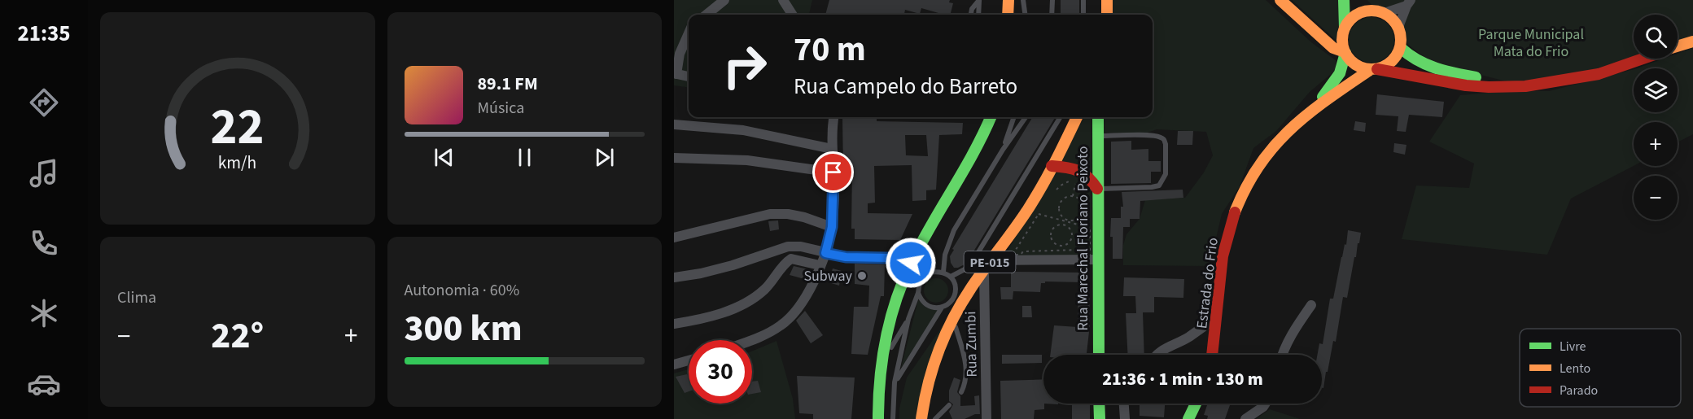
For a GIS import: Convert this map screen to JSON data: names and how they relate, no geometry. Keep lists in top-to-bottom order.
{
  "streets": {
    "main road": ["Rua Marechal Floriano Peixoto", "PE-015", "Estrada do Frio"],
    "street": ["Rua Zumbi"]
  },
  "crossings": [
    ["PE-015", "Rua Zumbi"]
  ],
  "parks": ["Parque Municipal Mata do Frio"],
  "places": ["Subway"],
  "legend": ["Livre", "Lento", "Parado"],
  "page": {
    "tabs": "21:35",
    "map_buttons": ["+", "−"],
    "turn": ["70 m", "Rua Campelo do Barreto"],
    "song": ["89.1 FM", "Música"],
    "tile": [
      "Clima",
      ["Autonomia · 60%", "300 km"]
    ],
    "heat": ["−", "22°", "+"],
    "limit": "30",
    "trip": "21:36 · 1 min · 130 m",
    "gauge": ["22", "km/h"]
  }
}
